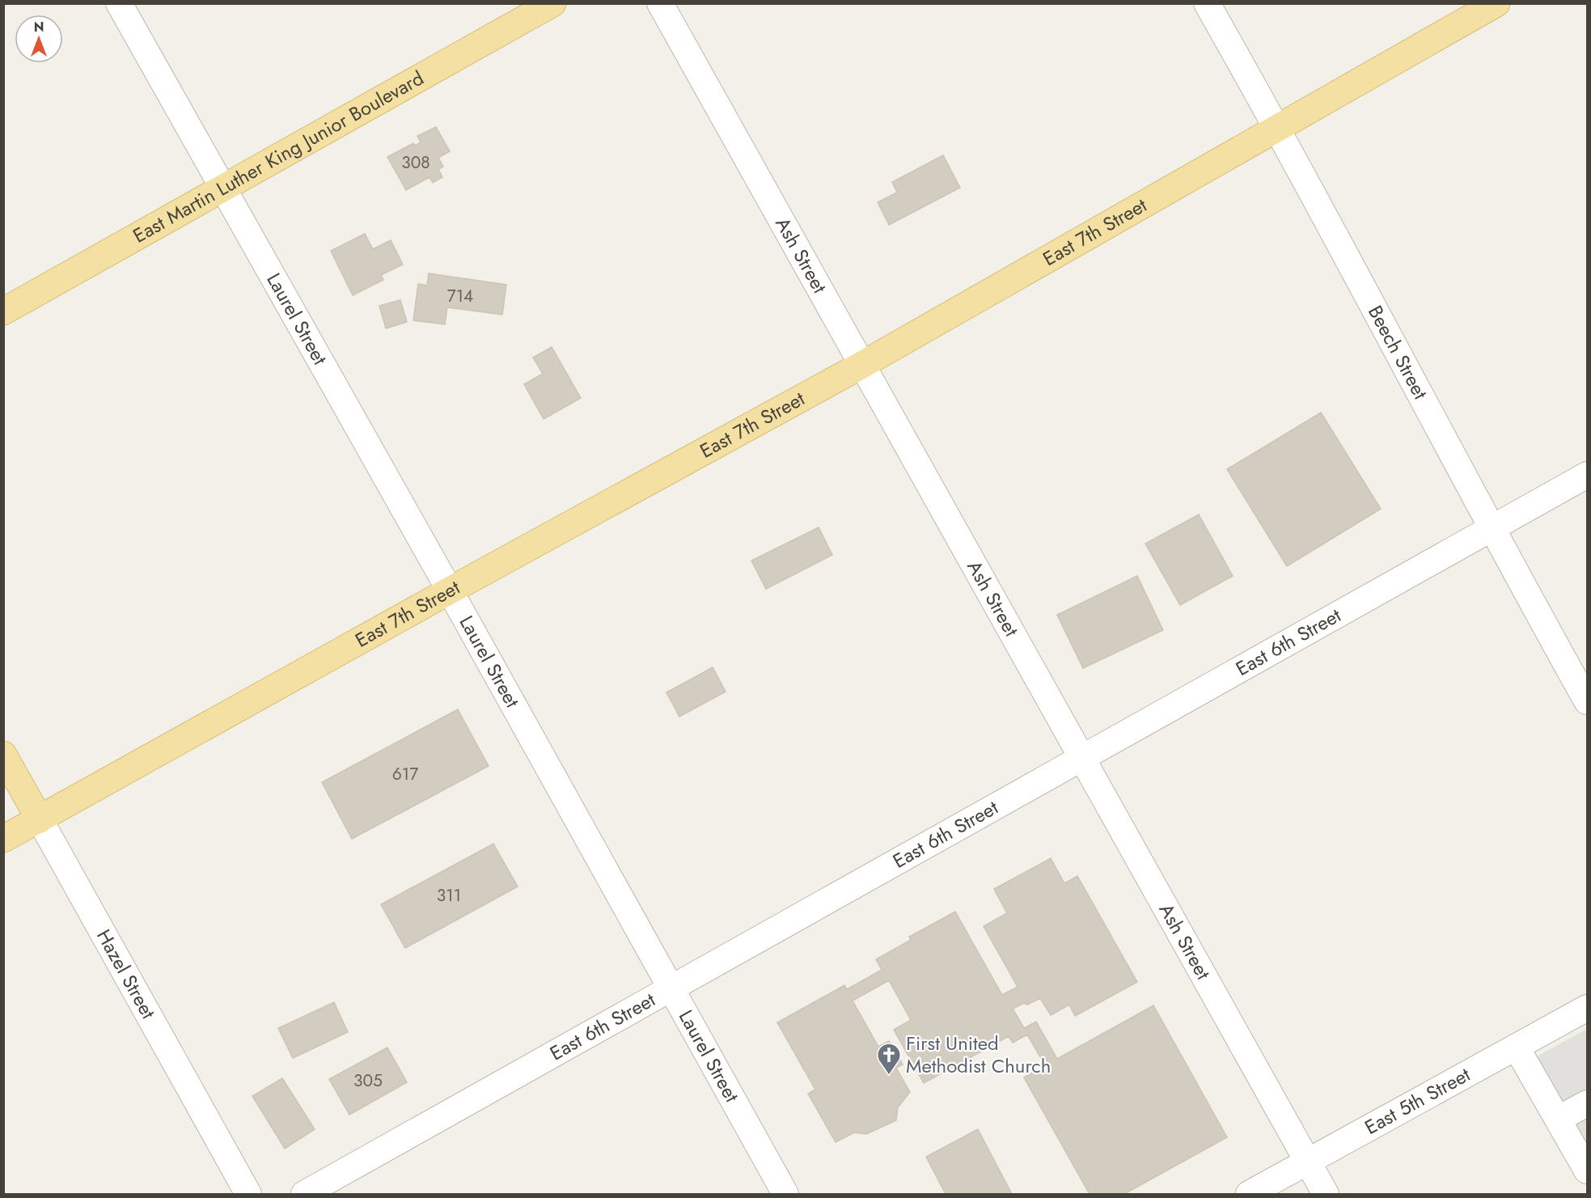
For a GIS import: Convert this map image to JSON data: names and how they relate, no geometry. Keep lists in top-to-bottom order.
{
  "streets": {
    "main road": ["East Martin Luther King Junior Boulevard", "East 7th Street", "Hazel Street"],
    "street": [
      "Ash Street",
      "Laurel Street",
      "Beech Street",
      "East 6th Street",
      "East 5th Street"
    ]
  },
  "crossings": [
    ["East Martin Luther King Junior Boulevard", "Laurel Street"],
    ["East 7th Street", "Ash Street"],
    ["East 7th Street", "Laurel Street"],
    ["East 7th Street", "Beech Street"],
    ["East 7th Street", "Hazel Street"],
    ["Ash Street", "East 6th Street"],
    ["Ash Street", "East 5th Street"],
    ["Laurel Street", "East 6th Street"],
    ["Beech Street", "East 6th Street"]
  ],
  "places": {
    "church": ["First United Methodist Church"]
  },
  "house_numbers": [
    "308",
    "714",
    "617",
    "311",
    "305"
  ],
  "north": "top"
}
